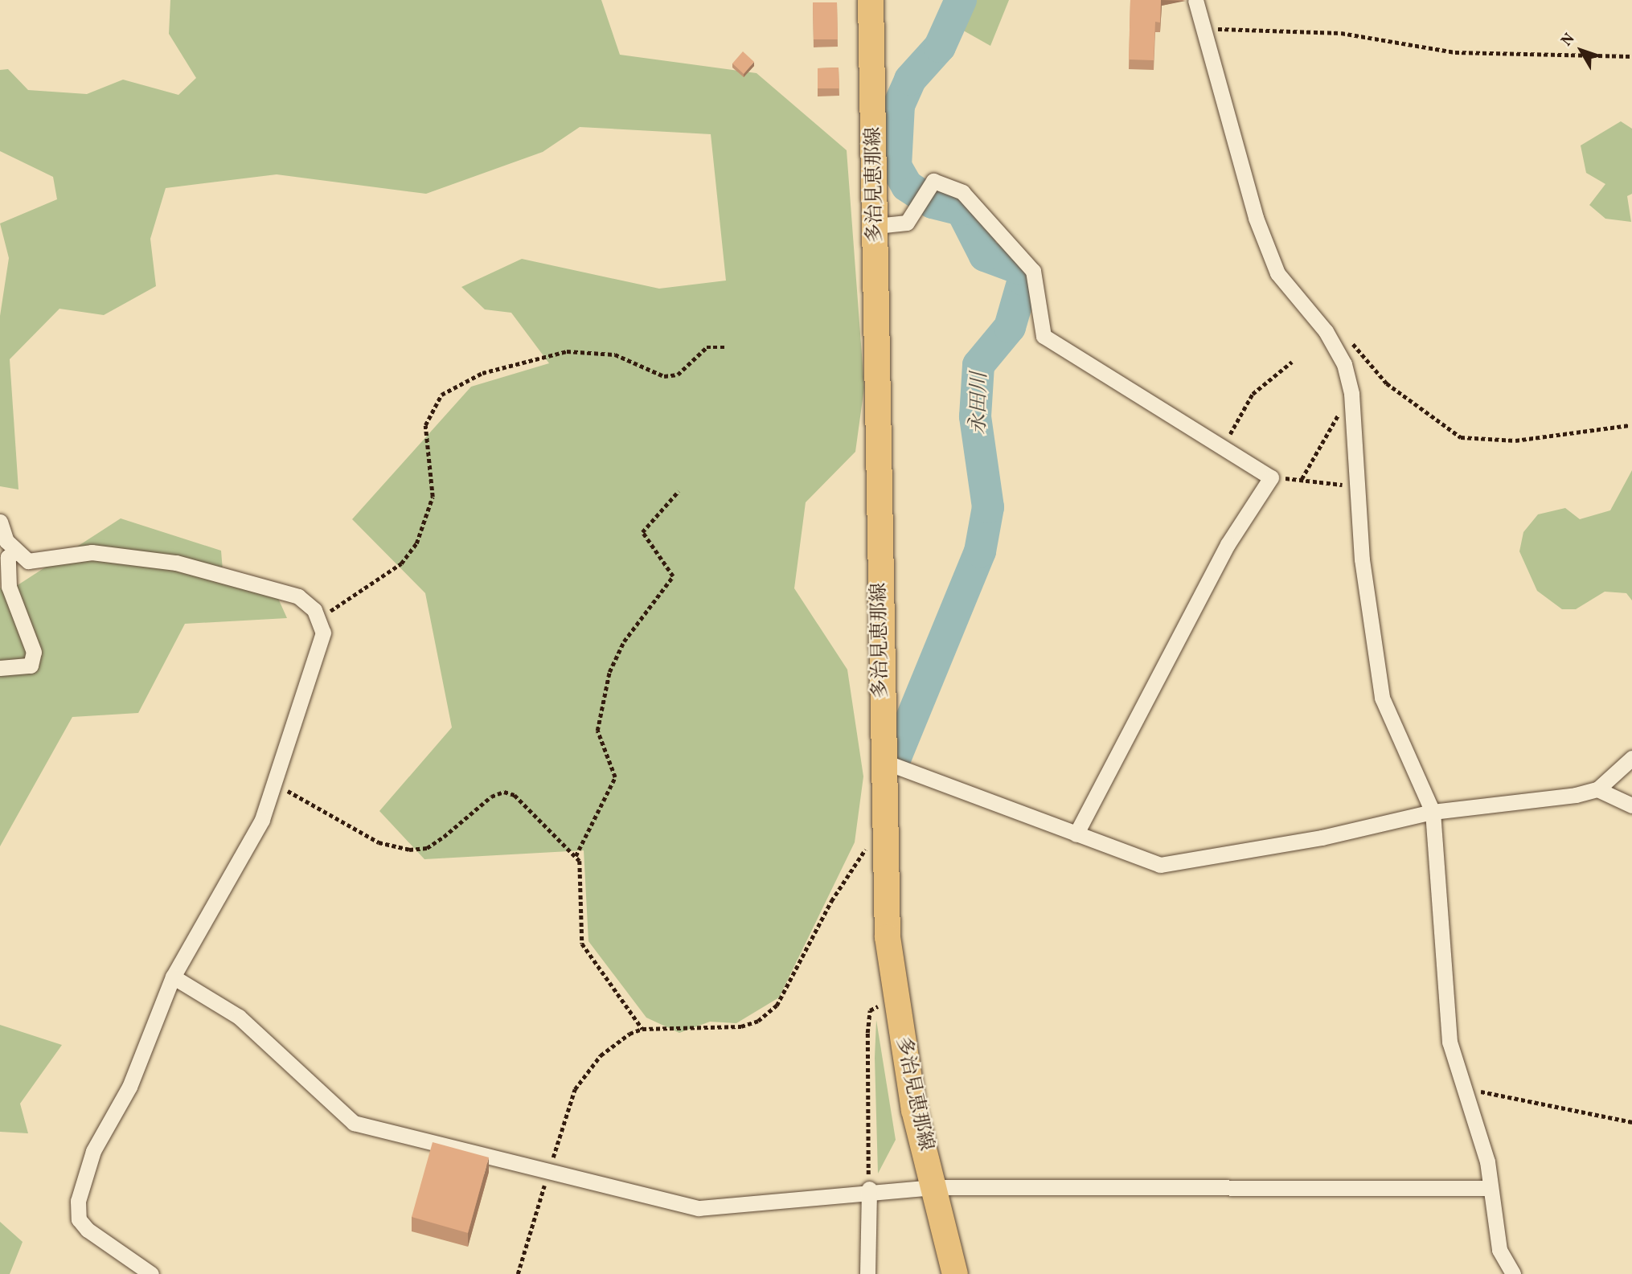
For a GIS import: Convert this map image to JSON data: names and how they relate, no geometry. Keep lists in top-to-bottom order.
{
  "streets": {
    "main road": ["多治見恵那線"]
  },
  "water": ["永田川"],
  "north": "top left"
}
